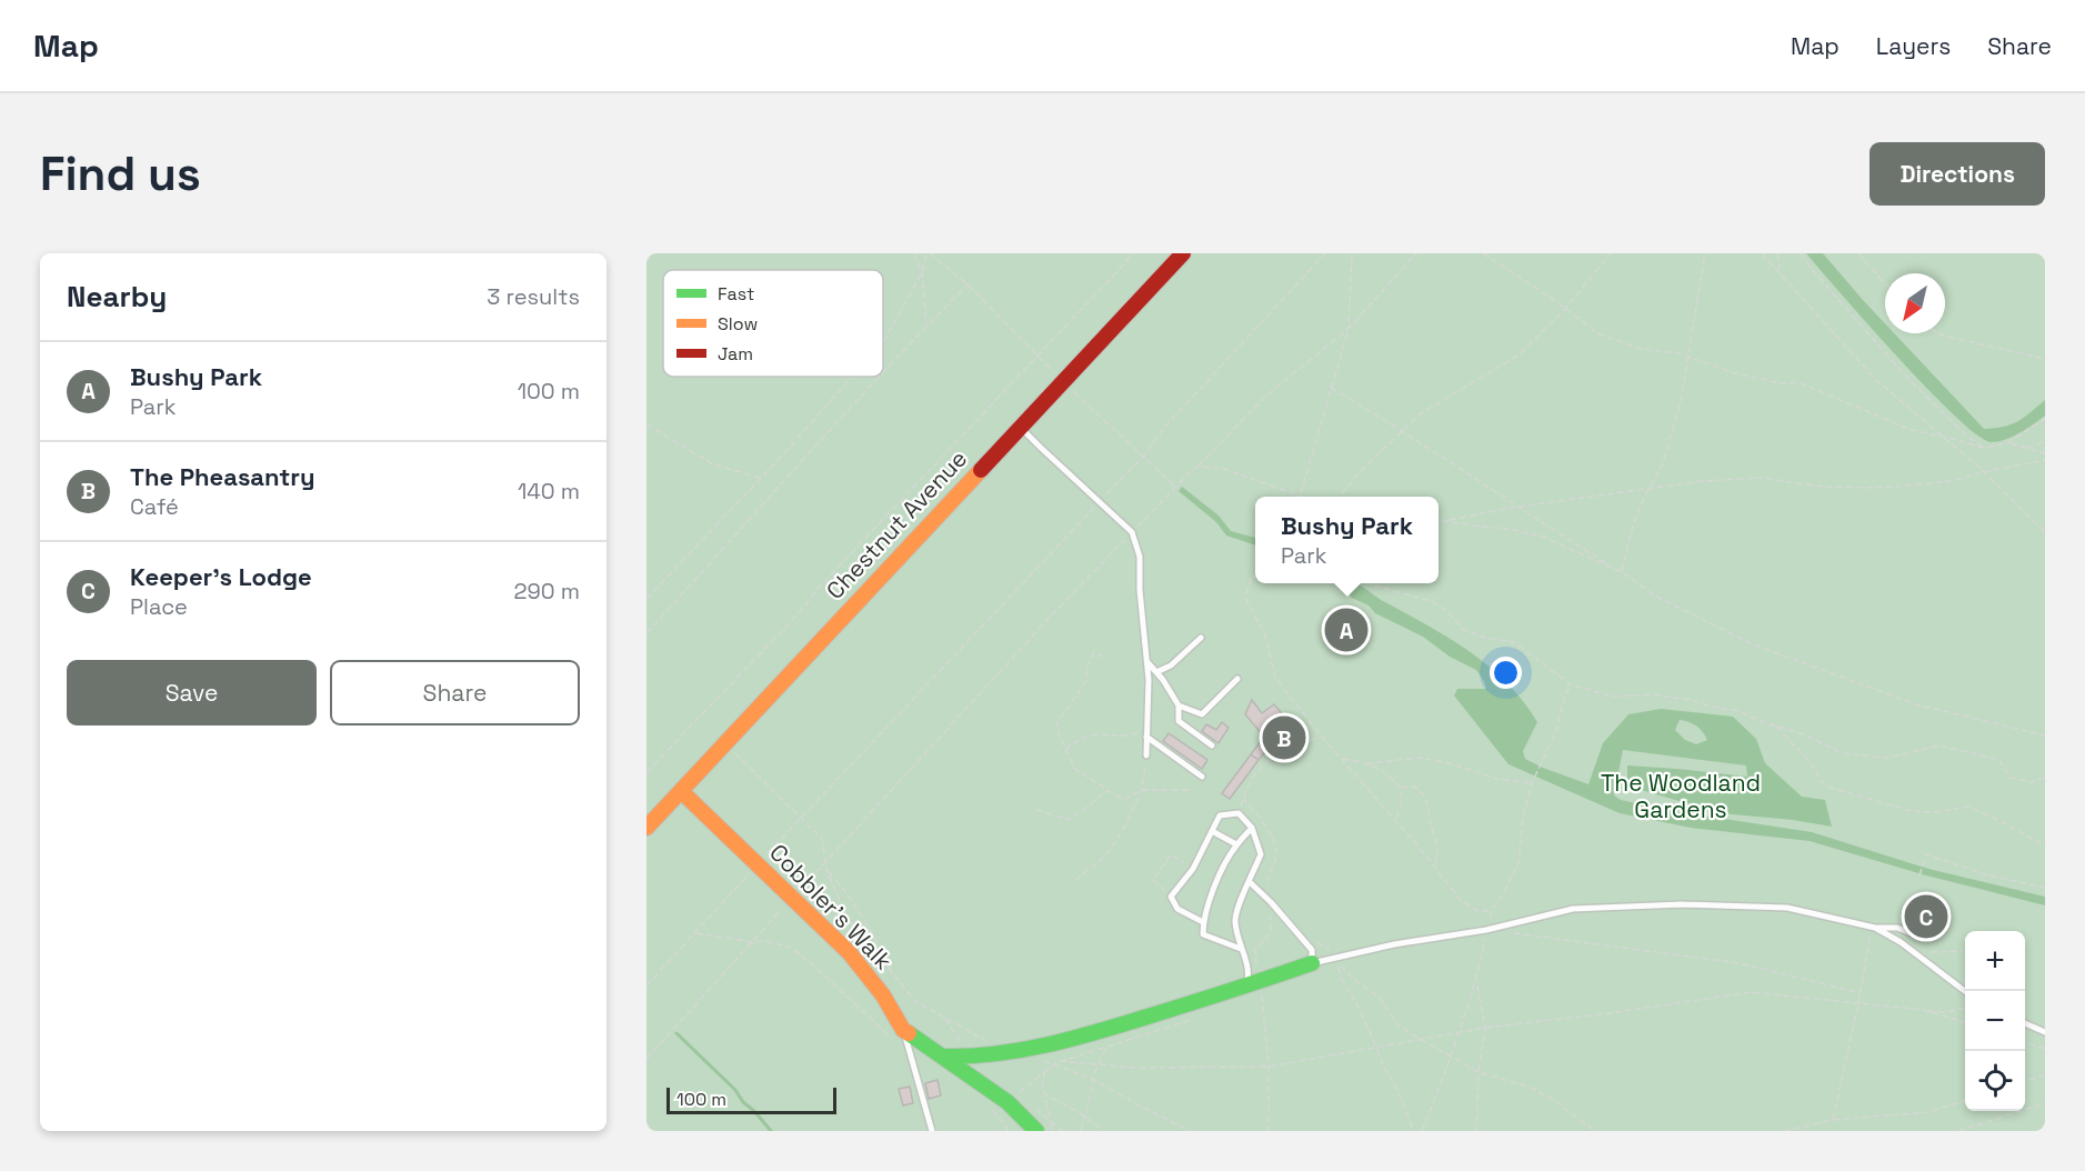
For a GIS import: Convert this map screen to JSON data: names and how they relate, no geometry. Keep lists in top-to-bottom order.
{
  "streets": {
    "street": ["Chestnut Avenue", "Cobbler's Walk"]
  },
  "crossings": [
    ["Chestnut Avenue", "Cobbler's Walk"]
  ],
  "parks": ["The Woodland Gardens"],
  "legend": ["Fast", "Slow", "Jam"],
  "scale_bar": "100 m",
  "north": "bottom left",
  "page": {
    "header": "Map",
    "nav": ["Map", "Layers", "Share"],
    "buttons": [
      "Directions",
      ["Save", "Share"]
    ],
    "title": "Find us",
    "heading": ["Nearby", "3 results"],
    "list": [
      {
        "mark": "A",
        "name": "Bushy Park",
        "note": "Park",
        "value": "100 m"
      },
      {
        "mark": "B",
        "name": "The Pheasantry",
        "note": "Café",
        "value": "140 m"
      },
      {
        "mark": "C",
        "name": "Keeper's Lodge",
        "note": "Place",
        "value": "290 m"
      }
    ],
    "popup": ["Bushy Park", "Park"],
    "pins": ["A", "B", "C"],
    "map_buttons": ["+", "−"],
    "scale": "100 m"
  }
}
